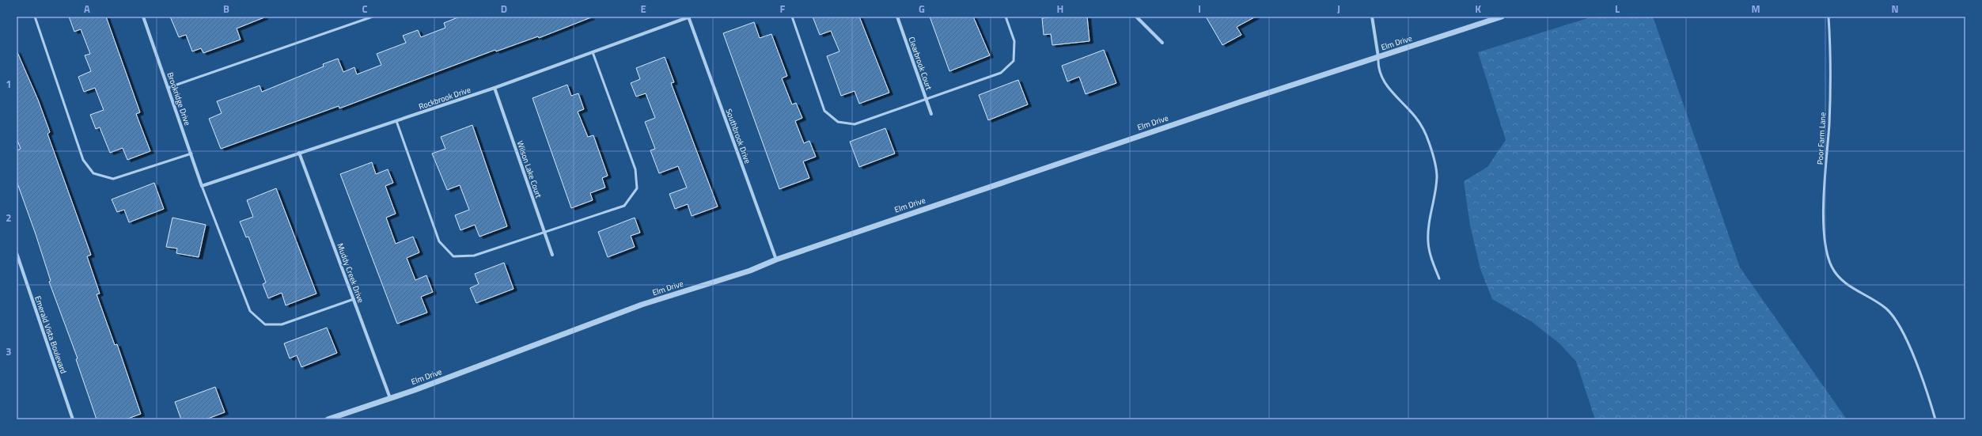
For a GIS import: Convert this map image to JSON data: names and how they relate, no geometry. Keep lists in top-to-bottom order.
{
  "streets": {
    "street": [
      "Elm Drive",
      "Clearbrook Court",
      "Rockbrook Drive",
      "Brookridge Drive",
      "Southbrook Drive",
      "Wilson Lake Court",
      "Muddy Creek Drive",
      "Emerald Vista Boulevard"
    ],
    "lane": ["Poor Farm Lane"]
  },
  "crossings": [
    ["Elm Drive", "Southbrook Drive"],
    ["Elm Drive", "Muddy Creek Drive"],
    ["Rockbrook Drive", "Brookridge Drive"],
    ["Rockbrook Drive", "Southbrook Drive"],
    ["Rockbrook Drive", "Wilson Lake Court"],
    ["Rockbrook Drive", "Muddy Creek Drive"]
  ],
  "grid": {
    "columns": [
      "A",
      "B",
      "C",
      "D",
      "E",
      "F",
      "G",
      "H",
      "I",
      "J",
      "K",
      "L",
      "M",
      "N"
    ],
    "rows": ["1", "2", "3"]
  }
}
